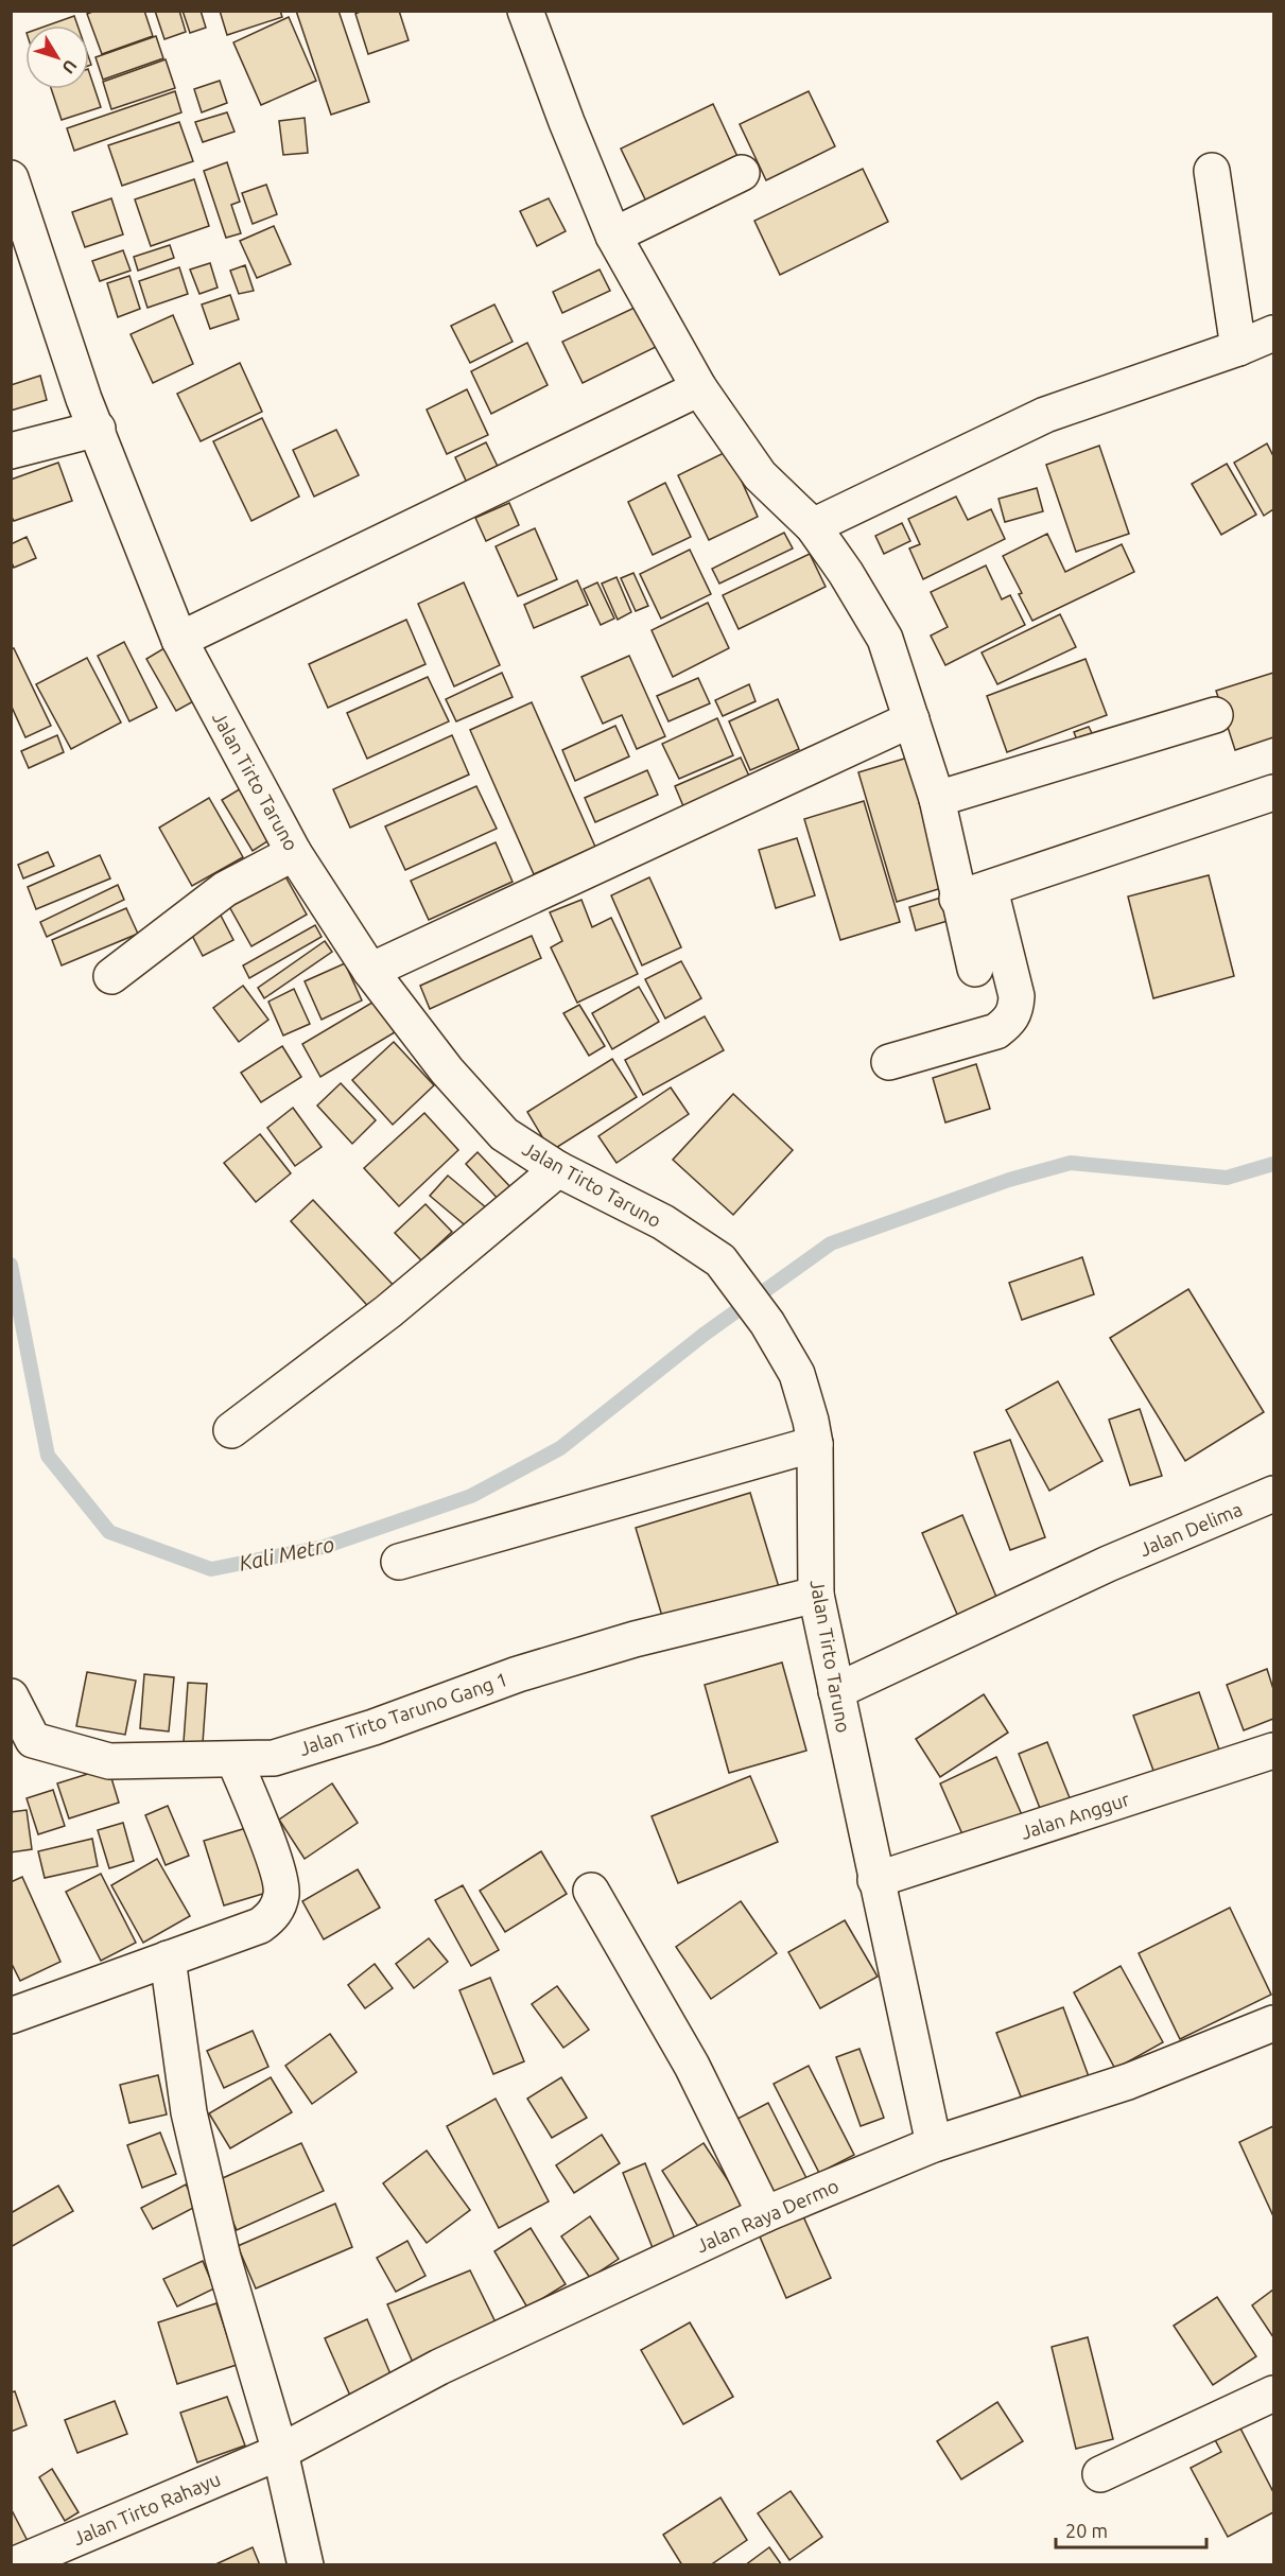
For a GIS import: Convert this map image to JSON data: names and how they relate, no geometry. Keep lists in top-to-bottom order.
{
  "streets": {
    "street": [
      "Jalan Tirto Taruno",
      "Jalan Delima",
      "Jalan Tirto Taruno Gang 1",
      "Jalan Anggur",
      "Jalan Raya Dermo",
      "Jalan Tirto Rahayu"
    ]
  },
  "crossings": [
    ["Jalan Tirto Taruno", "Jalan Delima"],
    ["Jalan Tirto Taruno", "Jalan Tirto Taruno Gang 1"],
    ["Jalan Tirto Taruno", "Jalan Anggur"],
    ["Jalan Tirto Taruno", "Jalan Raya Dermo"],
    ["Jalan Raya Dermo", "Jalan Tirto Rahayu"]
  ],
  "water": ["Kali Metro"],
  "scale_bar": "20 m",
  "north": "bottom right"
}
